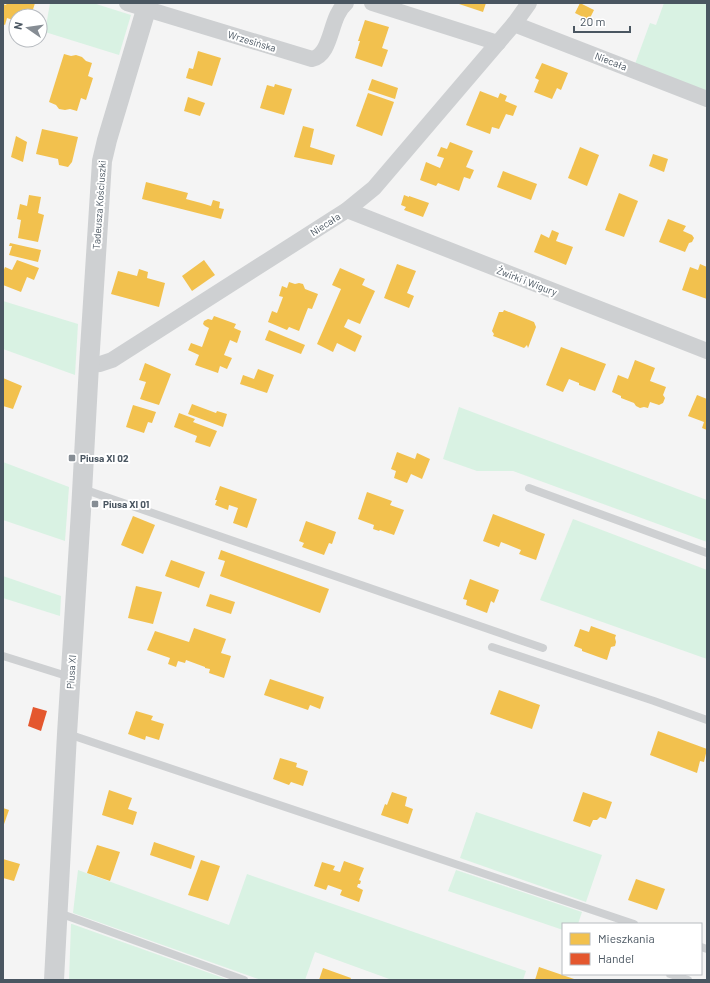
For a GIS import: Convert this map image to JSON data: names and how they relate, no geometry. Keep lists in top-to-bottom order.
{
  "streets": {
    "street": [
      "Wrzesińska",
      "Niecała",
      "Tadeusza Kościuszki",
      "Żwirki i Wigury",
      "Piusa XI"
    ]
  },
  "crossings": [
    ["Wrzesińska", "Tadeusza Kościuszki"],
    ["Niecała", "Tadeusza Kościuszki"],
    ["Niecała", "Żwirki i Wigury"],
    ["Niecała", "Piusa XI"],
    ["Tadeusza Kościuszki", "Piusa XI"]
  ],
  "places": {
    "transit": ["Piusa XI 02", "Piusa XI 01"]
  },
  "legend": ["Mieszkania", "Handel"],
  "scale_bar": "20 m",
  "north": "left"
}
